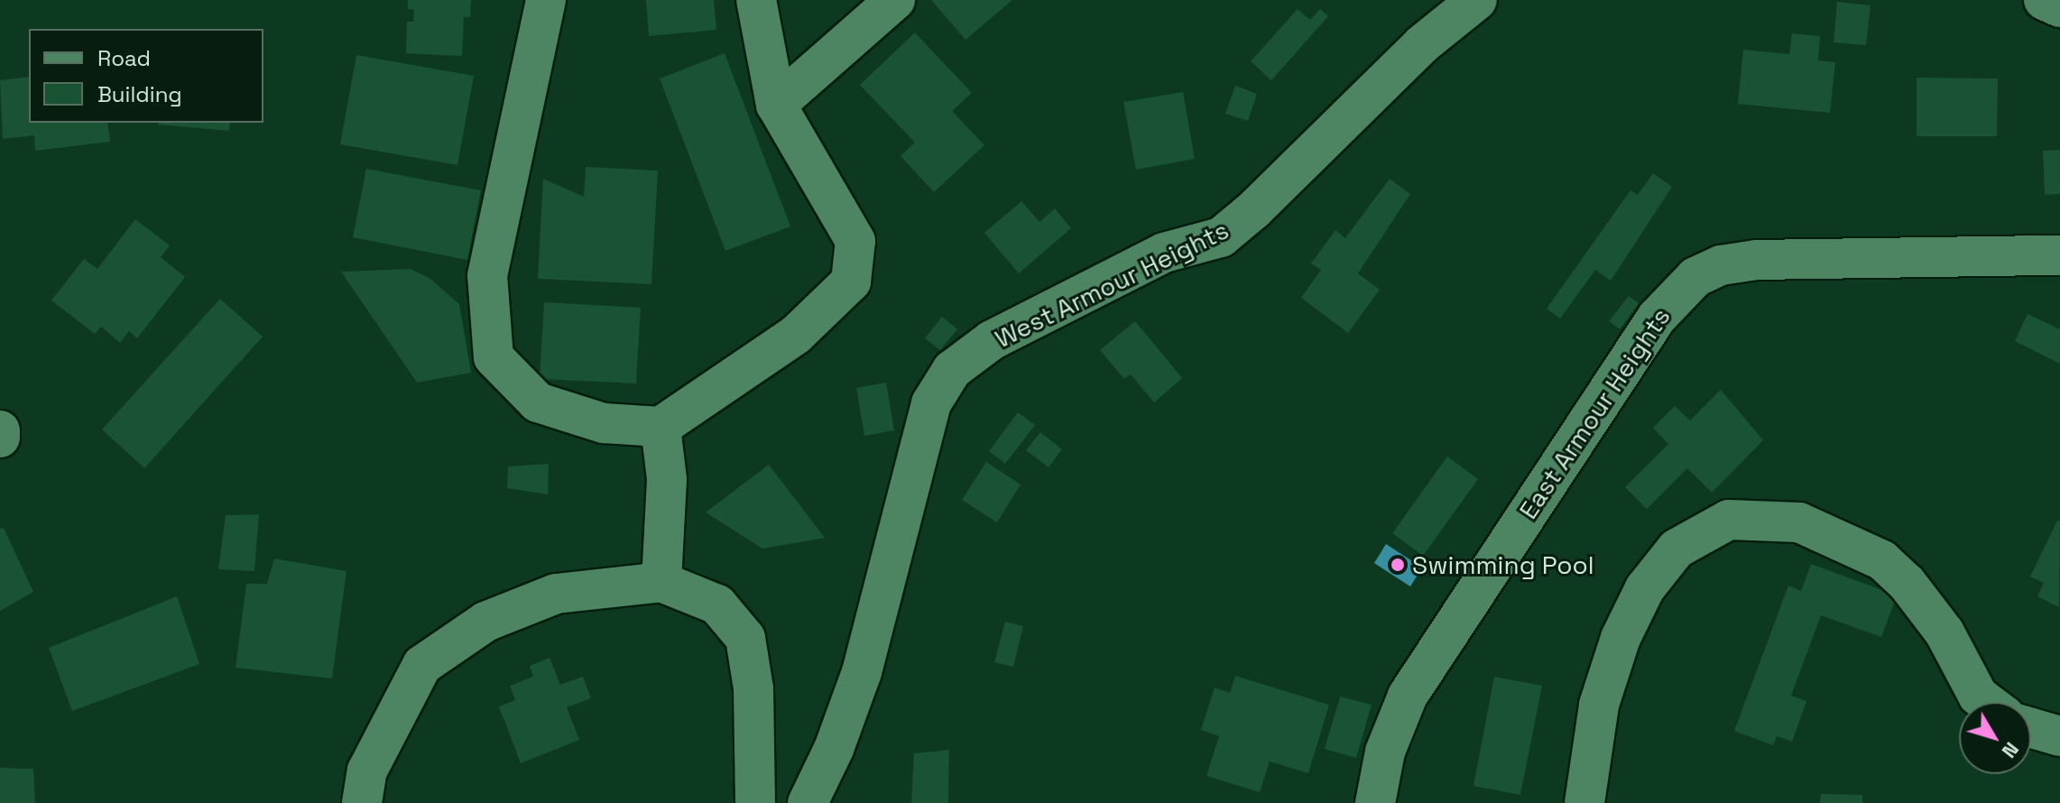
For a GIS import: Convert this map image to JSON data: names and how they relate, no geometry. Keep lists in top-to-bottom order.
{
  "streets": {
    "street": ["West Armour Heights", "East Armour Heights"]
  },
  "places": ["Swimming Pool"],
  "legend": ["Road", "Building"],
  "north": "bottom right"
}
